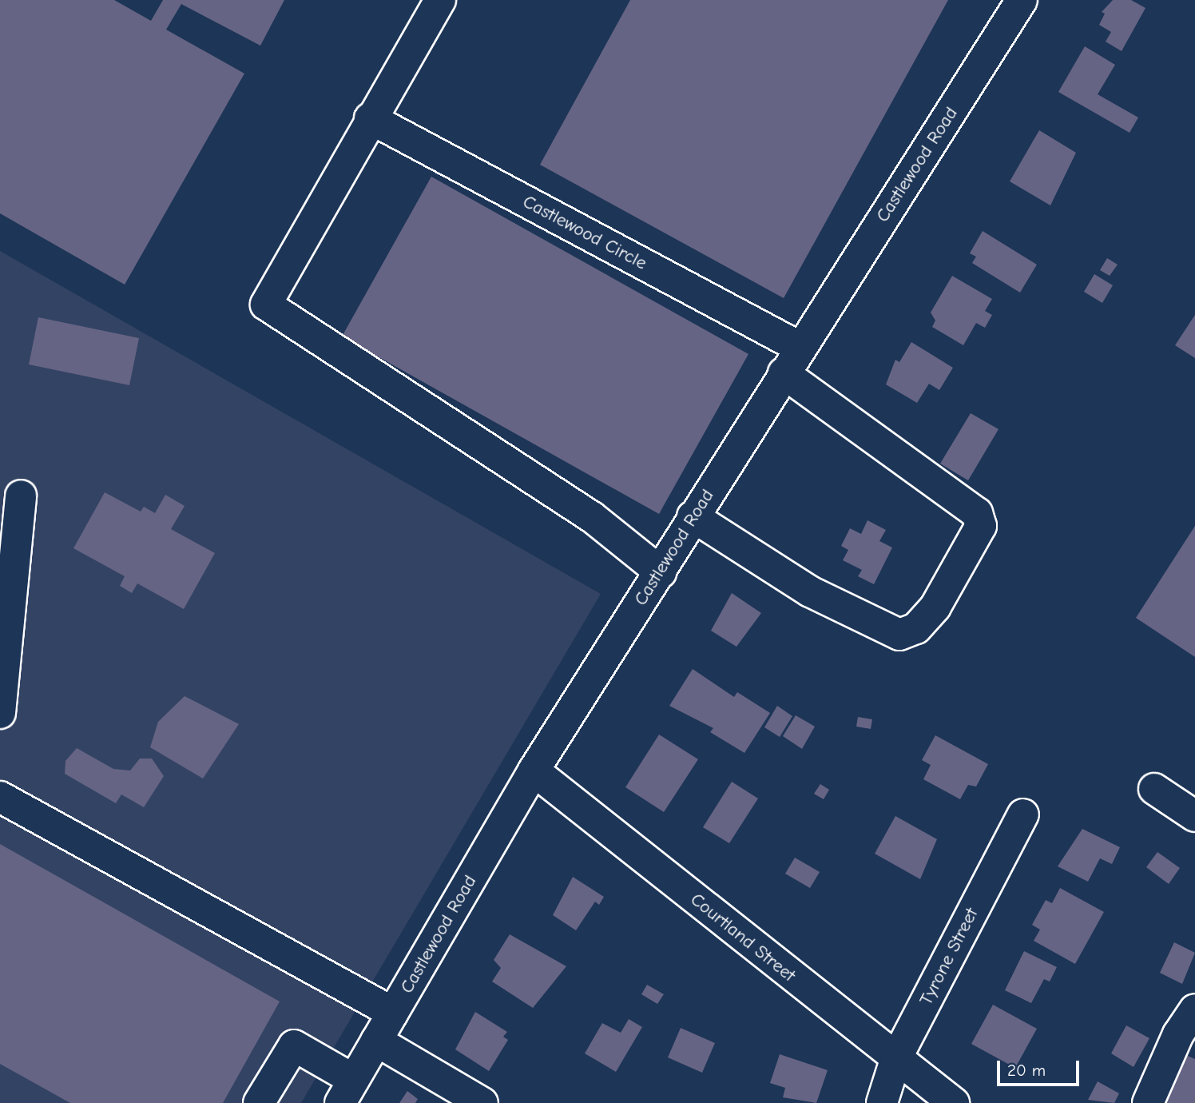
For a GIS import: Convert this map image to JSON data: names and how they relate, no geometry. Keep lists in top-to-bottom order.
{
  "streets": {
    "street": [
      "Castlewood Road",
      "Castlewood Circle",
      "Courtland Street",
      "Tyrone Street"
    ]
  },
  "crossings": [
    ["Castlewood Road", "Castlewood Circle"],
    ["Castlewood Road", "Courtland Street"],
    ["Courtland Street", "Tyrone Street"]
  ],
  "scale_bar": "20 m"
}
